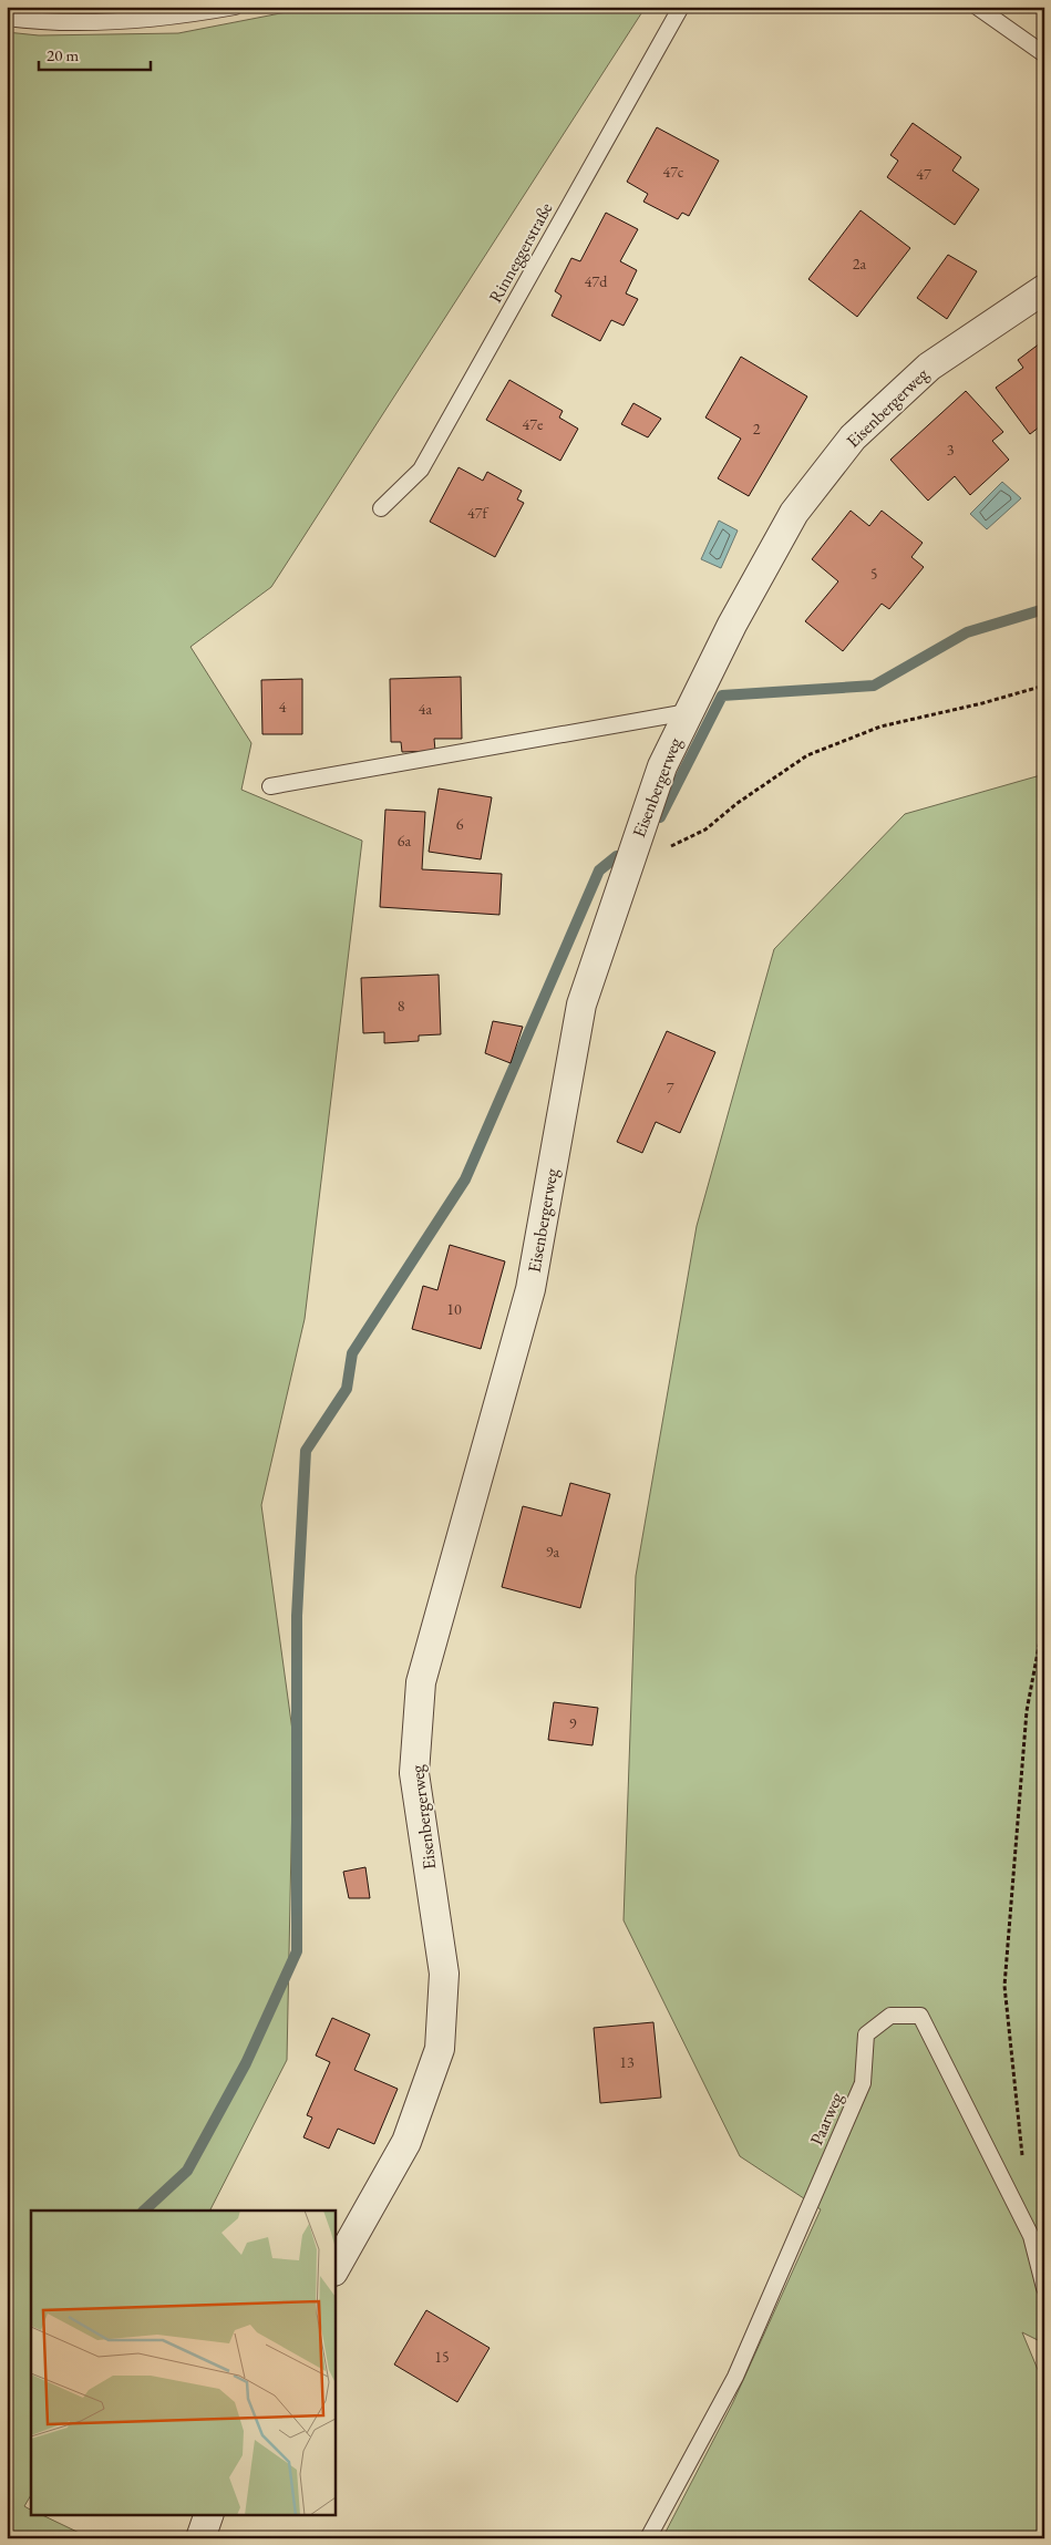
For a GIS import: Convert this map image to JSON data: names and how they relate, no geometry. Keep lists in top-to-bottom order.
{
  "streets": {
    "street": ["Eisenbergerweg"],
    "lane": ["Rinneggerstraße", "Paarweg"]
  },
  "house_numbers": [
    "47c",
    "47",
    "2a",
    "47d",
    "47e",
    "2",
    "3",
    "47f",
    "5",
    "4",
    "4a",
    "6",
    "6a",
    "8",
    "7",
    "10",
    "9a",
    "9",
    "13",
    "15"
  ],
  "scale_bar": "20 m"
}
